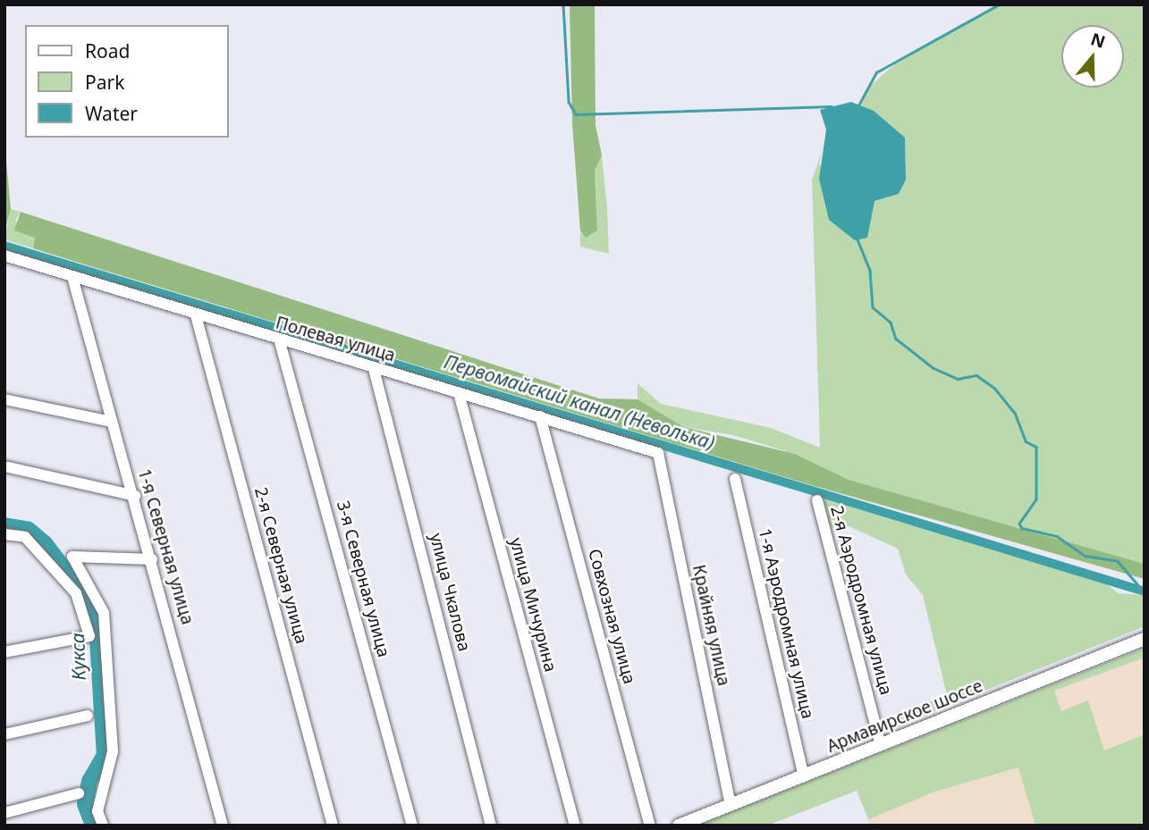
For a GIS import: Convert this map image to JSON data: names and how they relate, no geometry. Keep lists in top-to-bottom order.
{
  "streets": {
    "main road": ["Армавирское шоссе"],
    "street": [
      "Полевая улица",
      "1-я Северная улица",
      "2-я Северная улица",
      "3-я Северная улица",
      "улица Чкалова",
      "2-я Аэродромная улица",
      "улица Мичурина",
      "Совхозная улица",
      "1-я Аэродромная улица",
      "Крайняя улица"
    ]
  },
  "crossings": [
    ["Полевая улица", "1-я Северная улица"],
    ["Полевая улица", "2-я Северная улица"],
    ["Полевая улица", "3-я Северная улица"],
    ["Полевая улица", "улица Чкалова"],
    ["Полевая улица", "улица Мичурина"],
    ["Полевая улица", "Совхозная улица"],
    ["Полевая улица", "Крайняя улица"],
    ["2-я Аэродромная улица", "Армавирское шоссе"],
    ["1-я Аэродромная улица", "Армавирское шоссе"],
    ["Крайняя улица", "Армавирское шоссе"]
  ],
  "water": ["Первомайский канал (Неволька)", "Кукса"],
  "legend": ["Road", "Park", "Water"],
  "north": "top"
}
